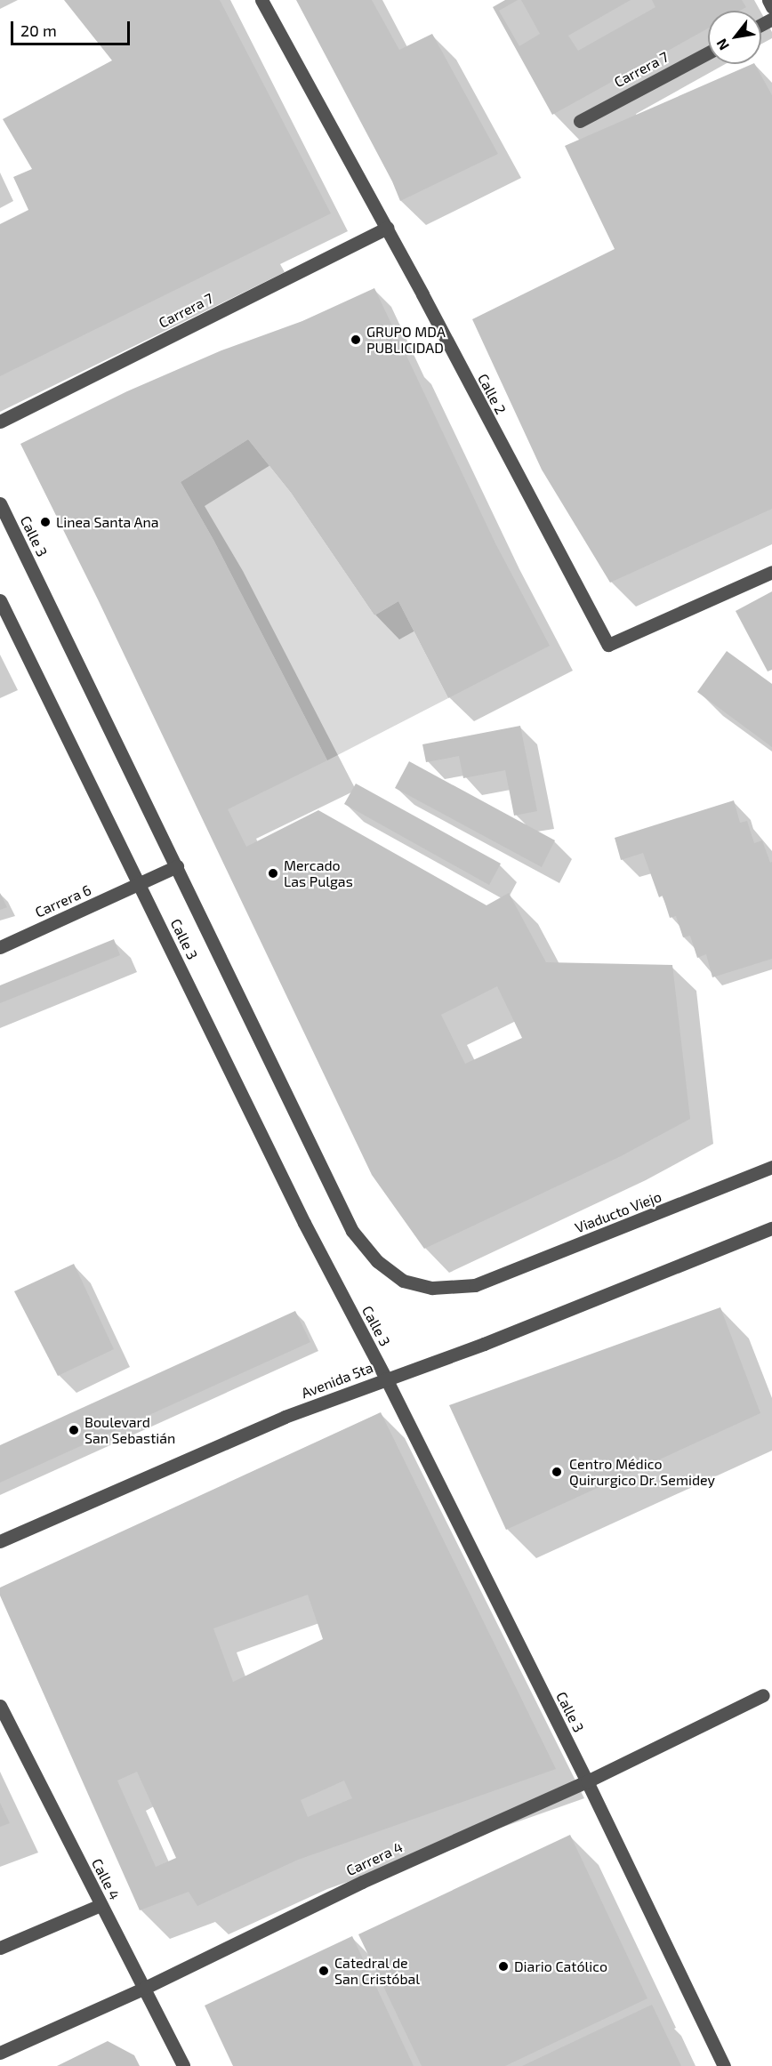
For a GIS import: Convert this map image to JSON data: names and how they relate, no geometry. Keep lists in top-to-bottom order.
{
  "streets": {
    "street": [
      "Carrera 7",
      "Calle 2",
      "Calle 3",
      "Carrera 6",
      "Viaducto Viejo",
      "Avenida 5ta",
      "Carrera 4",
      "Calle 4"
    ]
  },
  "crossings": [
    ["Carrera 7", "Calle 2"],
    ["Calle 3", "Carrera 6"],
    ["Calle 3", "Viaducto Viejo"],
    ["Calle 3", "Avenida 5ta"],
    ["Calle 3", "Carrera 4"],
    ["Carrera 4", "Calle 4"]
  ],
  "places": [
    "GRUPO MDA PUBLICIDAD",
    "Linea Santa Ana",
    "Mercado Las Pulgas",
    "Boulevard San Sebastián",
    "Centro Médico Quirurgico Dr. Semidey",
    "Diario Católico",
    "Catedral de San Cristóbal"
  ],
  "scale_bar": "20 m",
  "north": "bottom left"
}
